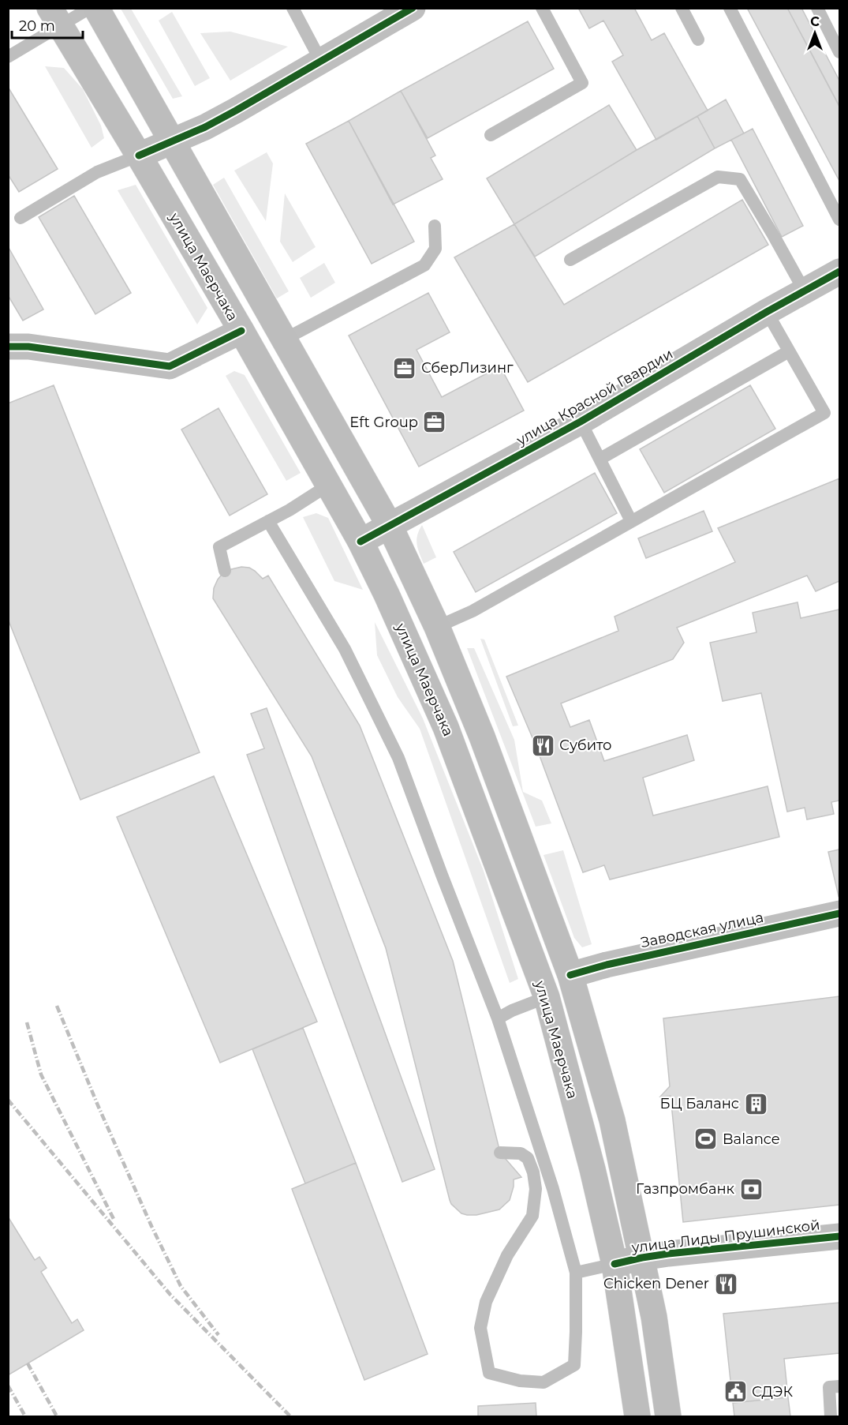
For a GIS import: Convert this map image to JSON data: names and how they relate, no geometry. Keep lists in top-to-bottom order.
{
  "streets": {
    "main road": ["улица Маерчака"],
    "street": ["улица Красной Гвардии", "Заводская улица", "улица Лиды Прушинской"]
  },
  "crossings": [
    ["улица Маерчака", "улица Красной Гвардии"],
    ["улица Маерчака", "улица Лиды Прушинской"]
  ],
  "places": {
    "office": ["СберЛизинг", "Eft Group"],
    "restaurant": ["Субито", "Chicken Dener"],
    "building": ["БЦ Баланс"],
    "sports": ["Balance"],
    "bank": ["Газпромбанк"],
    "public building": ["СДЭК"]
  },
  "scale_bar": "20 m",
  "north": "top"
}
